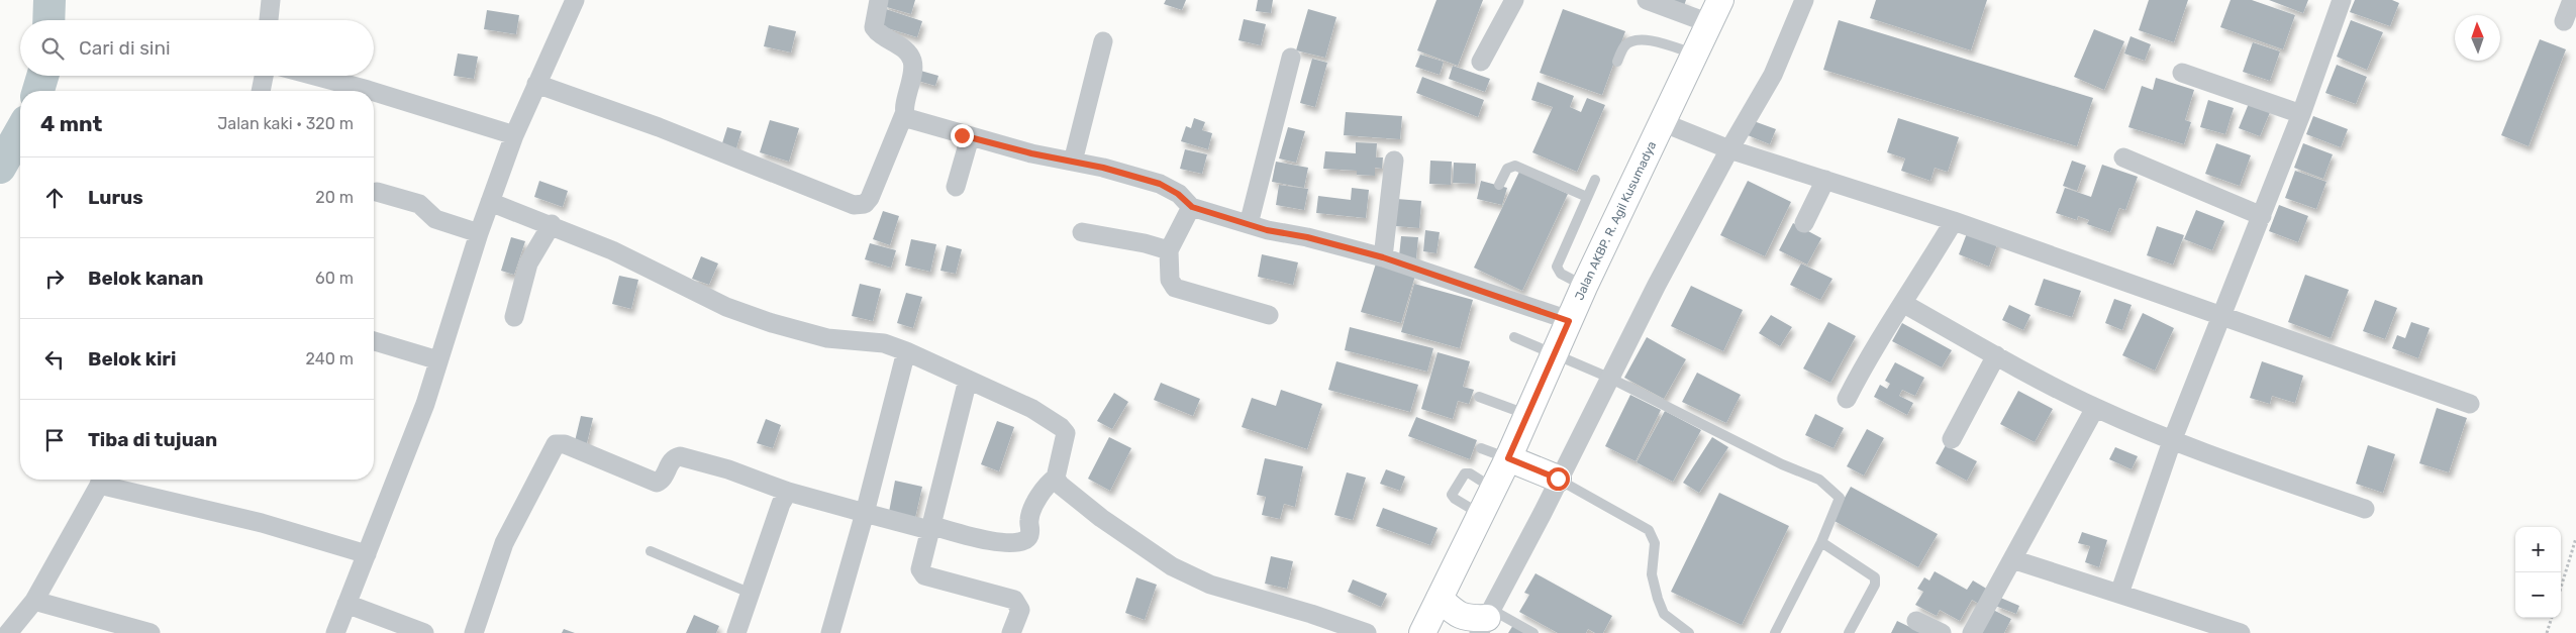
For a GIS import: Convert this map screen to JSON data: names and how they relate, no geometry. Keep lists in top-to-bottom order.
{
  "streets": {
    "main road": ["Jalan AKBP. R. Agil Kusumadya"]
  },
  "north": "top",
  "page": {
    "search": "Cari di sini",
    "heading": ["4 mnt", "Jalan kaki · 320 m"],
    "list": [
      ["Lurus", "20 m"],
      ["Belok kanan", "60 m"],
      ["Belok kiri", "240 m"],
      "Tiba di tujuan"
    ],
    "map_buttons": ["+", "−"]
  }
}
